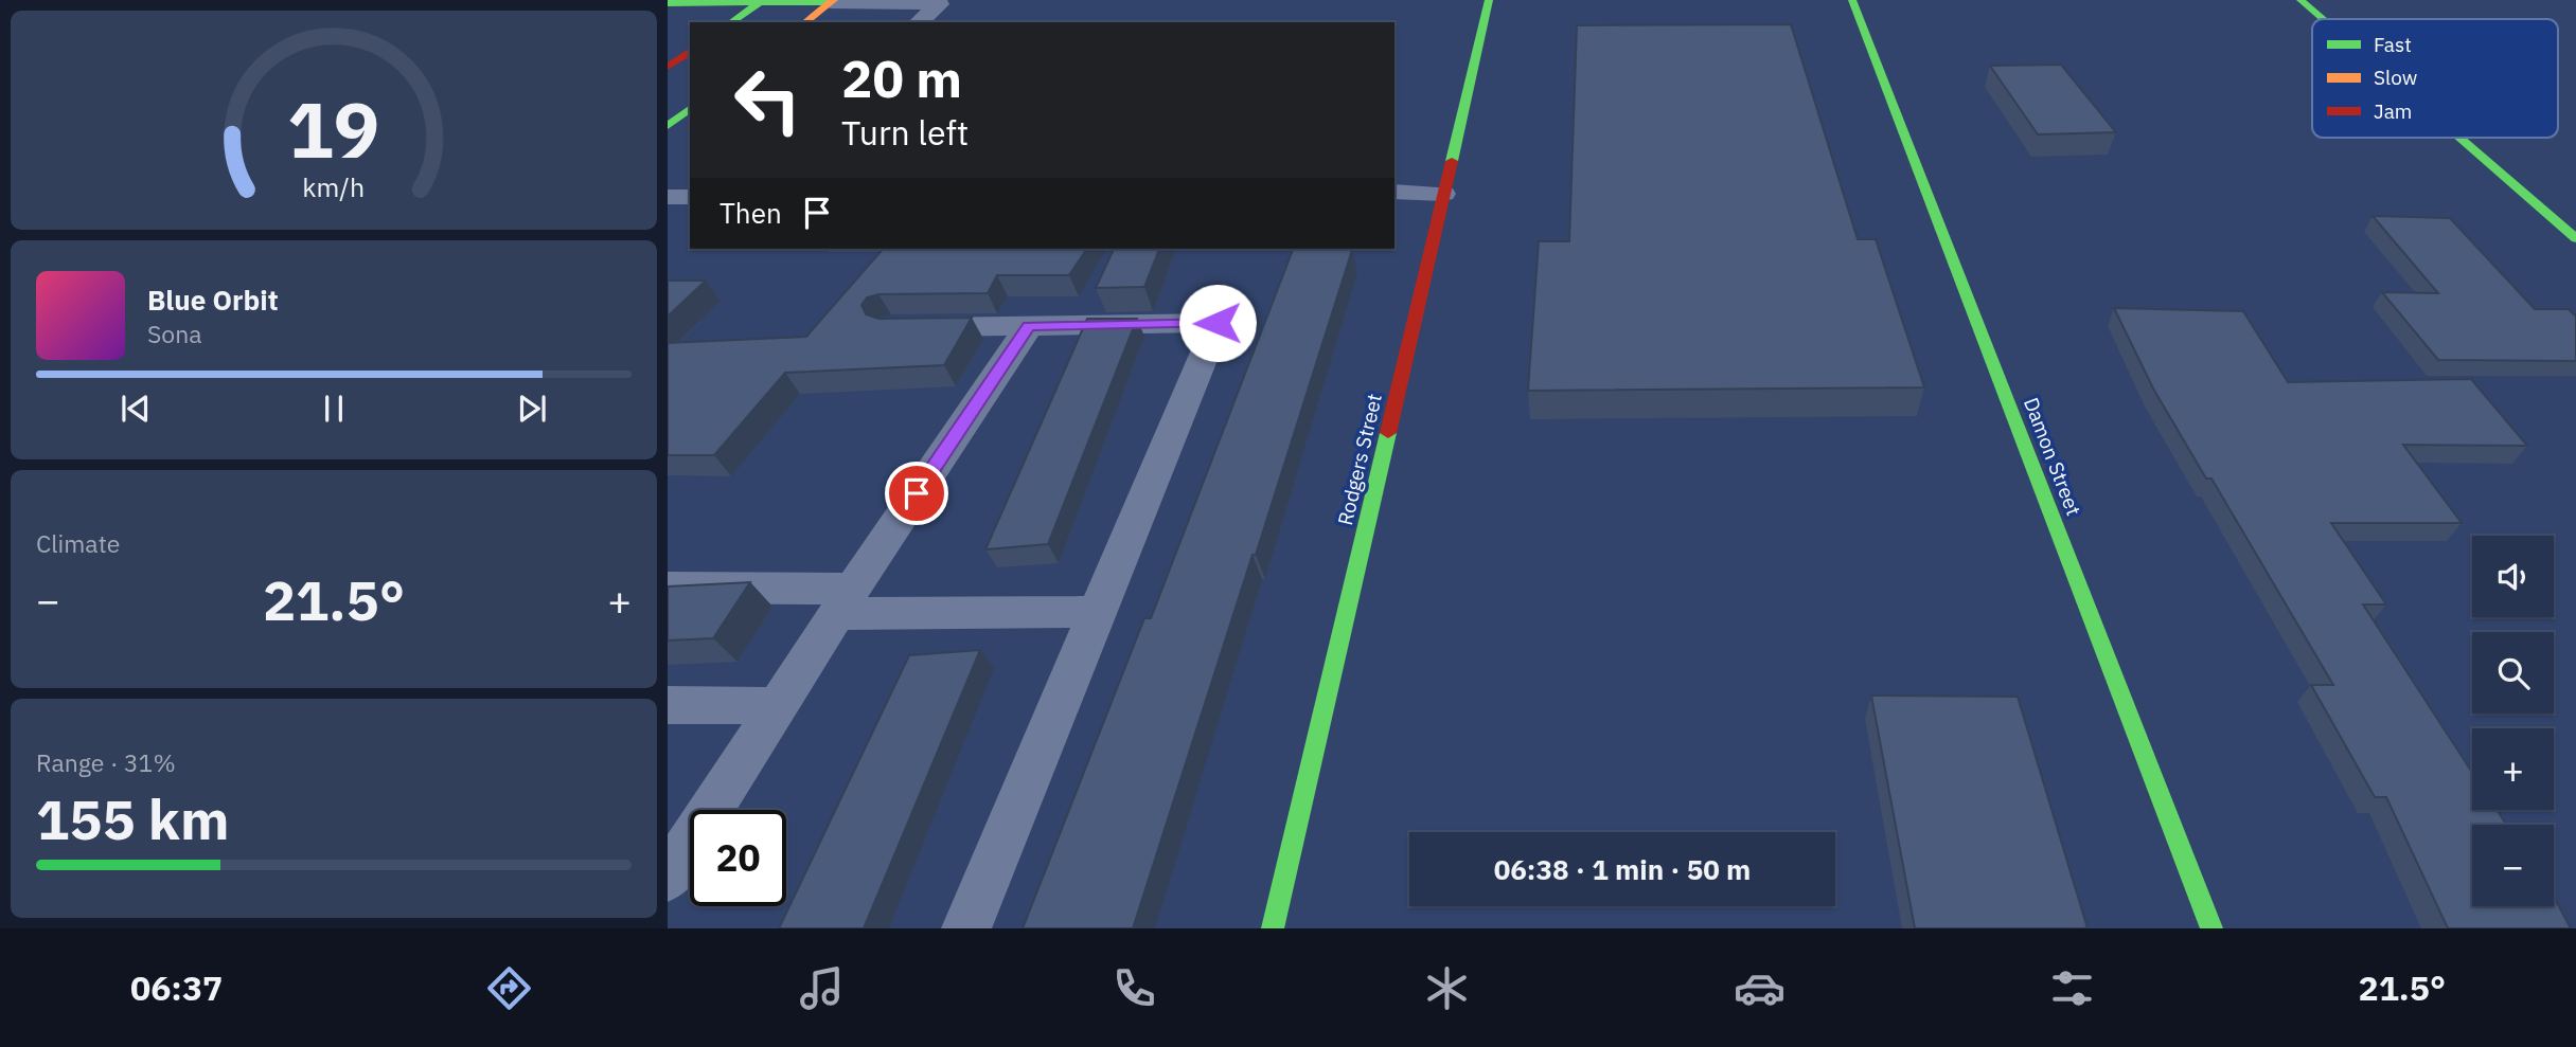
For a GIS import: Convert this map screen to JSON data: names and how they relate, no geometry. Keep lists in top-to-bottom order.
{
  "streets": {
    "street": ["Damon Street", "Rodgers Street"]
  },
  "legend": ["Fast", "Slow", "Jam"],
  "page": {
    "turn": ["20 m", "Turn left"],
    "then": "Then",
    "song": ["Blue Orbit", "Sona"],
    "tile": [
      "Climate",
      ["Range · 31%", "155 km"]
    ],
    "map_buttons": ["+", "−"],
    "heat": ["−", "21.5°", "+"],
    "limit": "20",
    "trip": "06:38 · 1 min · 50 m",
    "tabs": ["06:37", "21.5°"],
    "gauge": ["19", "km/h"]
  }
}
